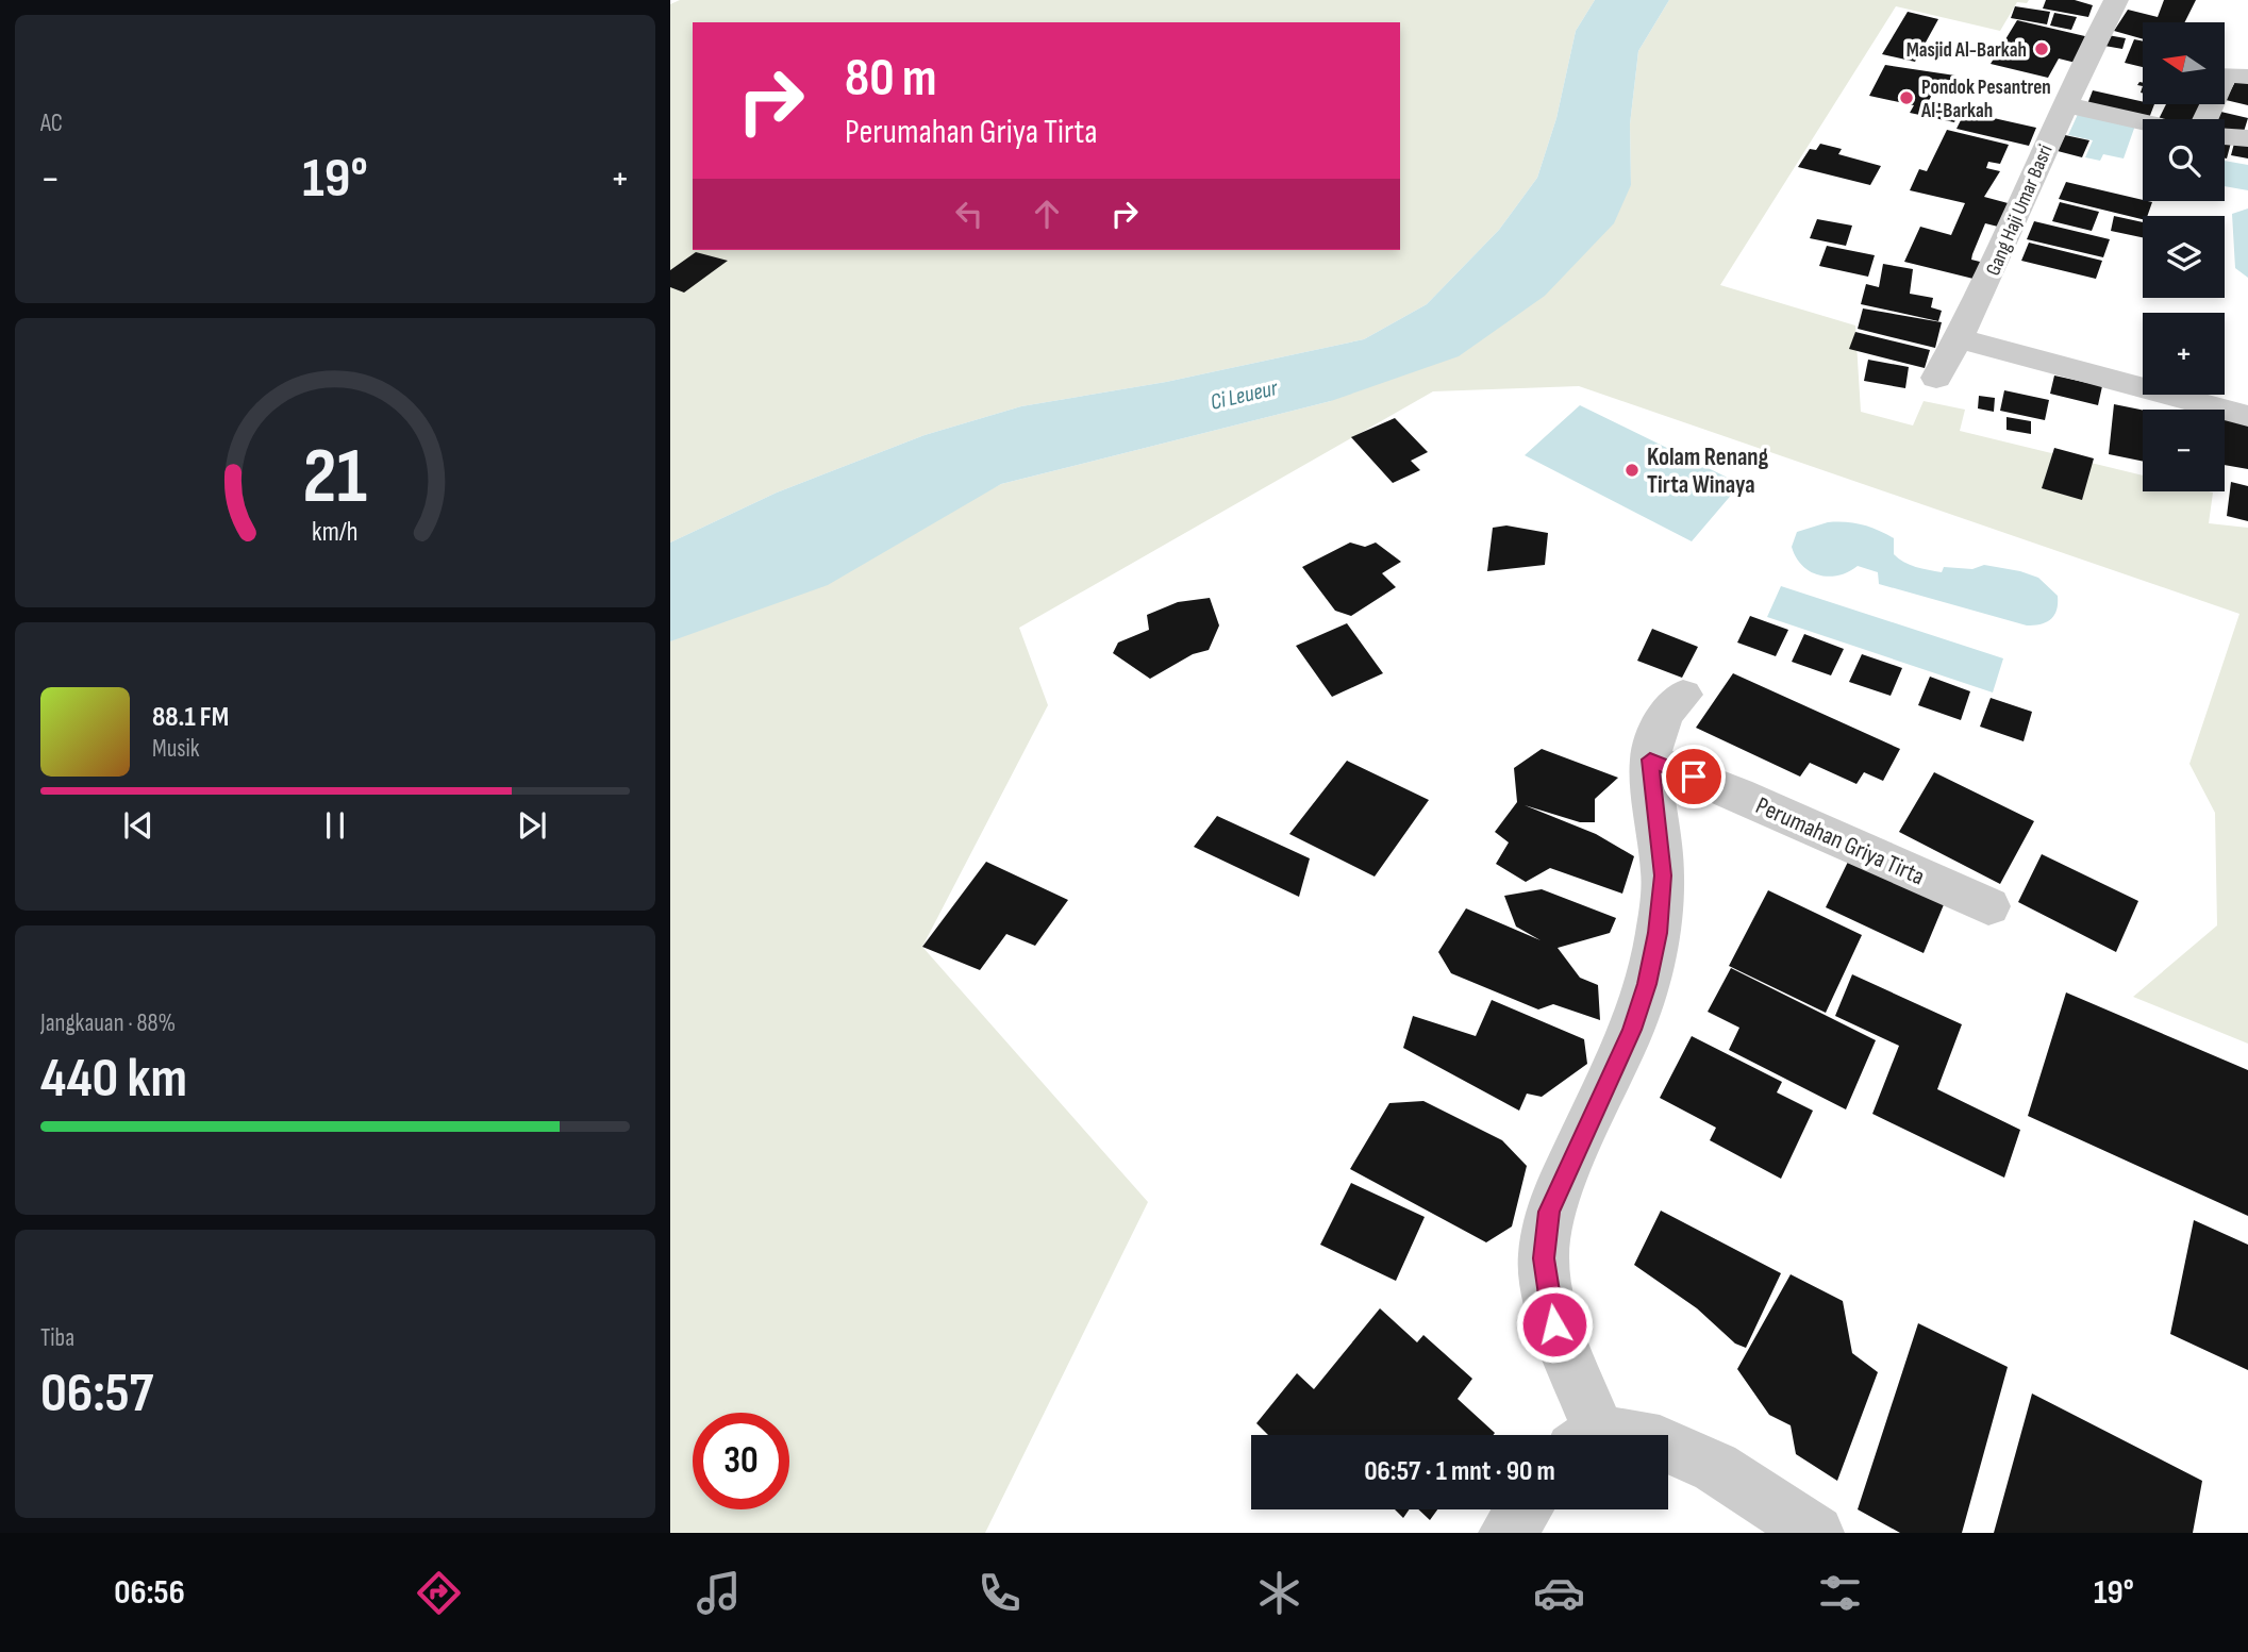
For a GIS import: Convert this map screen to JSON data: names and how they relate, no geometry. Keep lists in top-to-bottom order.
{
  "streets": {
    "street": ["Gang Haji Umar Basri", "Perumahan Griya Tirta"]
  },
  "water": ["Ci Leueur"],
  "places": ["Masjid Al-Barkah", "Pondok Pesantren Al-Barkah", "Kolam Renang Tirta Winaya"],
  "north": "left",
  "page": {
    "tile": [
      "AC",
      ["Jangkauan · 88%", "440 km"],
      ["Tiba", "06:57"]
    ],
    "map_buttons": ["+", "−"],
    "turn": ["80 m", "Perumahan Griya Tirta"],
    "heat": ["−", "19°", "+"],
    "song": ["88.1 FM", "Musik"],
    "limit": "30",
    "trip": "06:57 · 1 mnt · 90 m",
    "tabs": ["06:56", "19°"],
    "gauge": ["21", "km/h"]
  }
}
